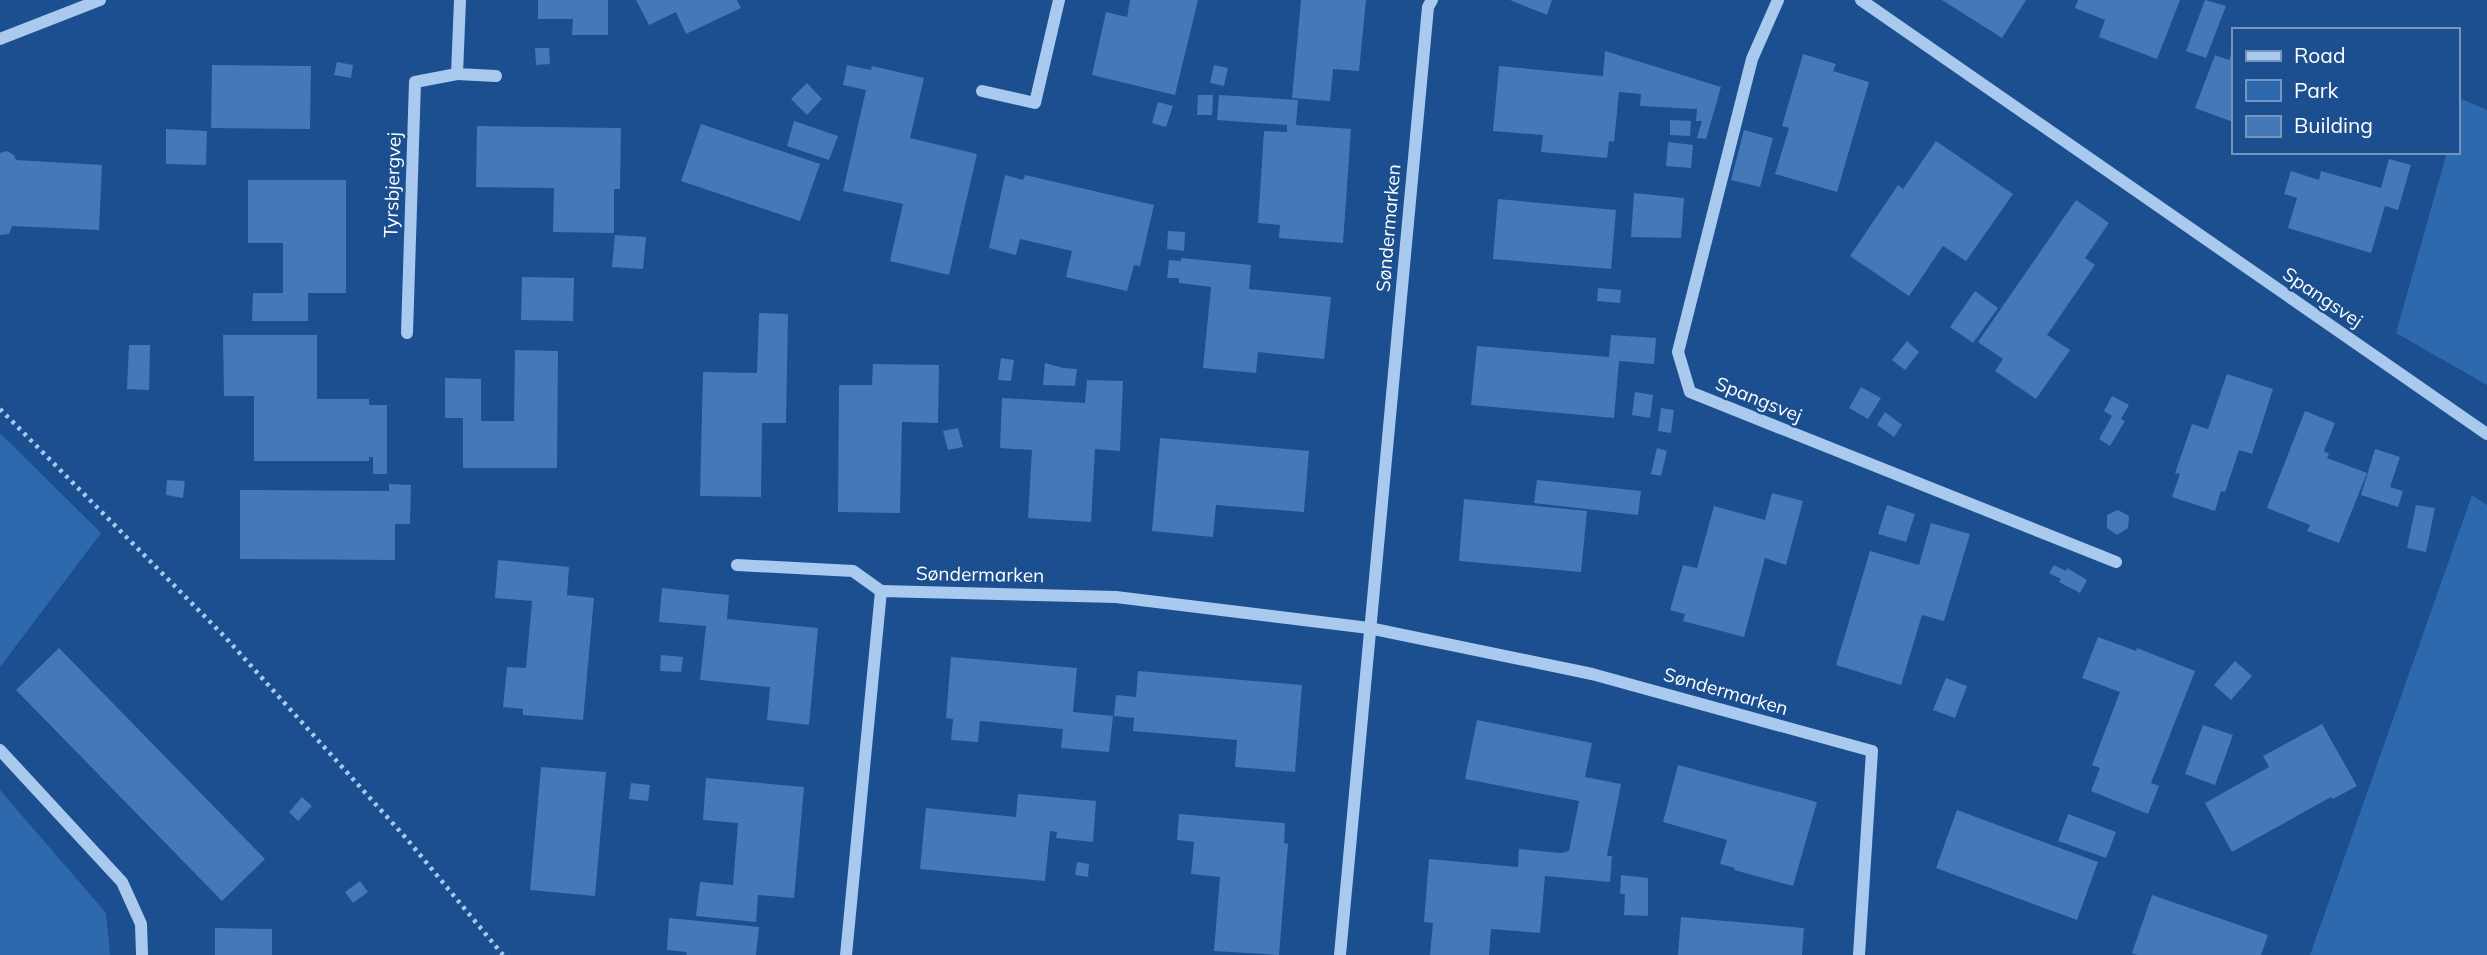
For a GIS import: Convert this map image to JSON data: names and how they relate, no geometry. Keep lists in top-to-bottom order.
{
  "streets": {
    "street": ["Tyrsbjergvej", "Søndermarken", "Spangsvej"]
  },
  "legend": ["Road", "Park", "Building"]
}
